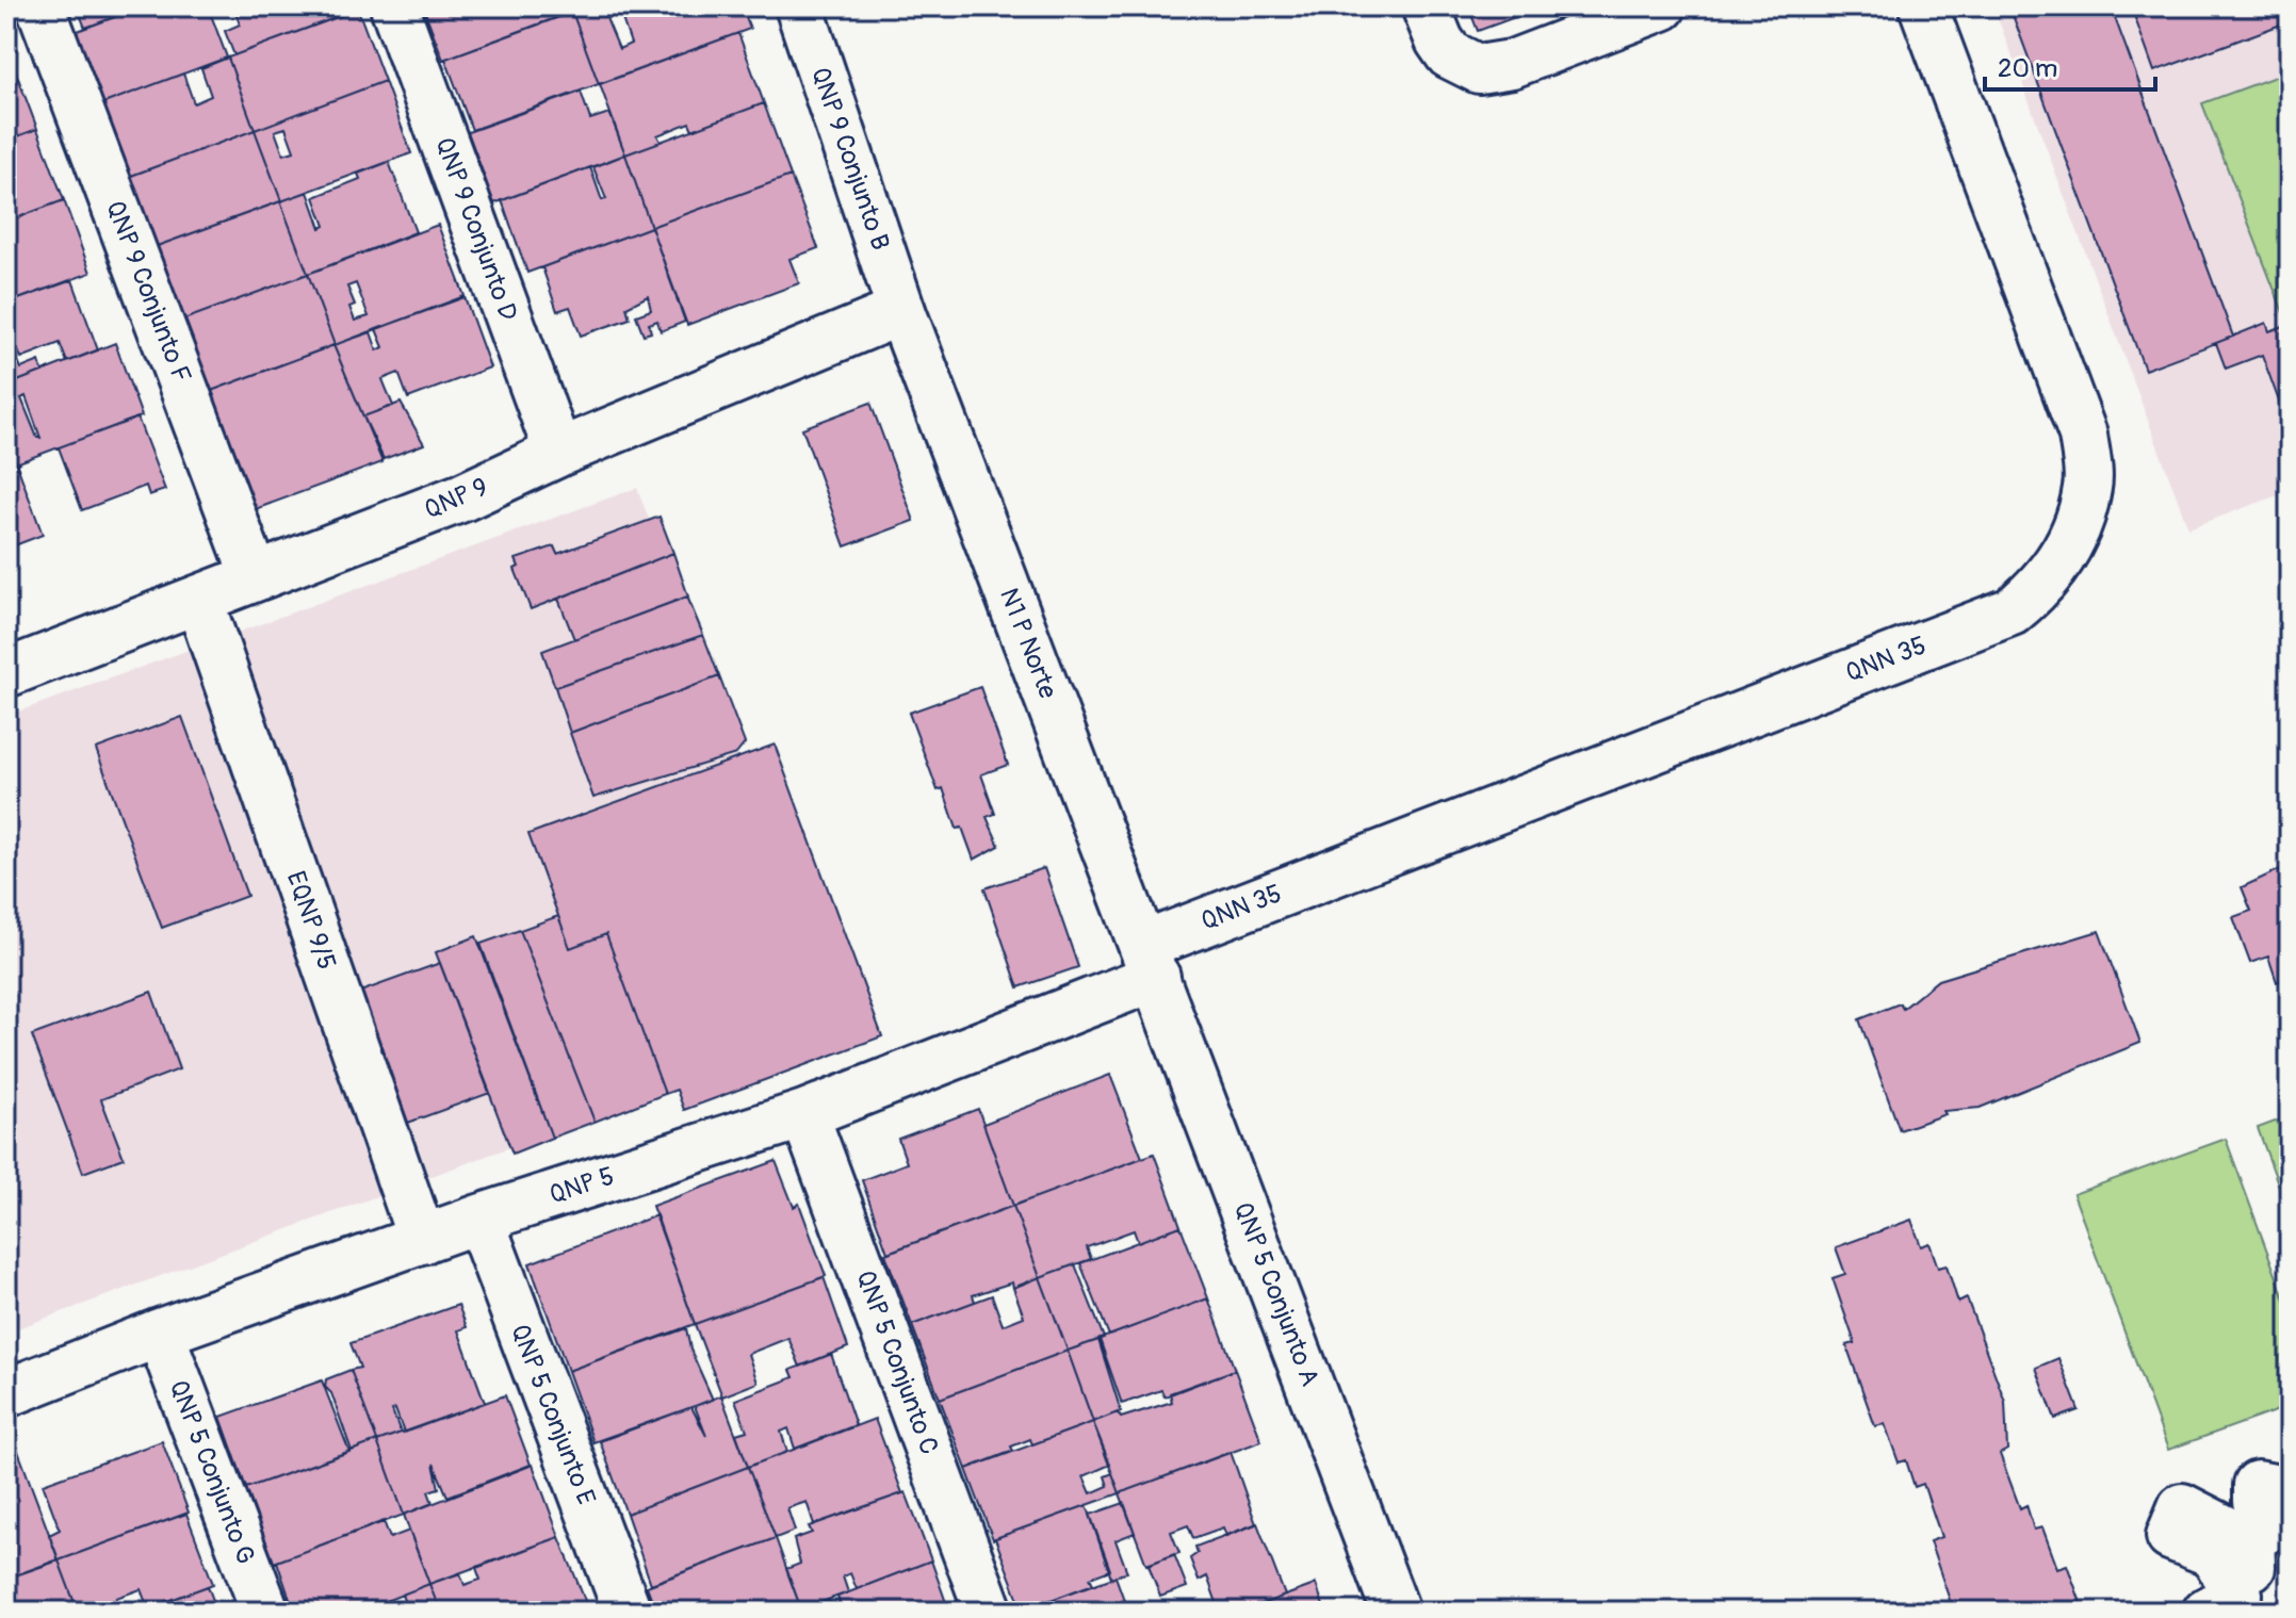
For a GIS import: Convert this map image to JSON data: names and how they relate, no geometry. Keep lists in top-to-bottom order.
{
  "streets": {
    "street": [
      "QNP 9 Conjunto B",
      "QNP 9 Conjunto D",
      "QNP 9 Conjunto F",
      "QNP 9",
      "N1 P Norte",
      "QNN 35",
      "EQNP 9/5",
      "QNP 5",
      "QNP 5 Conjunto A",
      "QNP 5 Conjunto C",
      "QNP 5 Conjunto E",
      "QNP 5 Conjunto G"
    ]
  },
  "crossings": [
    ["QNP 9 Conjunto B", "QNP 9"],
    ["QNP 9 Conjunto B", "N1 P Norte"],
    ["QNP 9 Conjunto D", "QNP 9"],
    ["QNP 9 Conjunto F", "QNP 9"],
    ["QNP 9", "N1 P Norte"],
    ["QNP 9", "EQNP 9/5"],
    ["N1 P Norte", "QNN 35"],
    ["N1 P Norte", "QNP 5"],
    ["N1 P Norte", "QNP 5 Conjunto A"],
    ["QNN 35", "QNP 5"],
    ["QNN 35", "QNP 5 Conjunto A"],
    ["EQNP 9/5", "QNP 5"],
    ["QNP 5", "QNP 5 Conjunto A"],
    ["QNP 5", "QNP 5 Conjunto C"],
    ["QNP 5", "QNP 5 Conjunto E"],
    ["QNP 5", "QNP 5 Conjunto G"]
  ],
  "scale_bar": "20 m"
}
